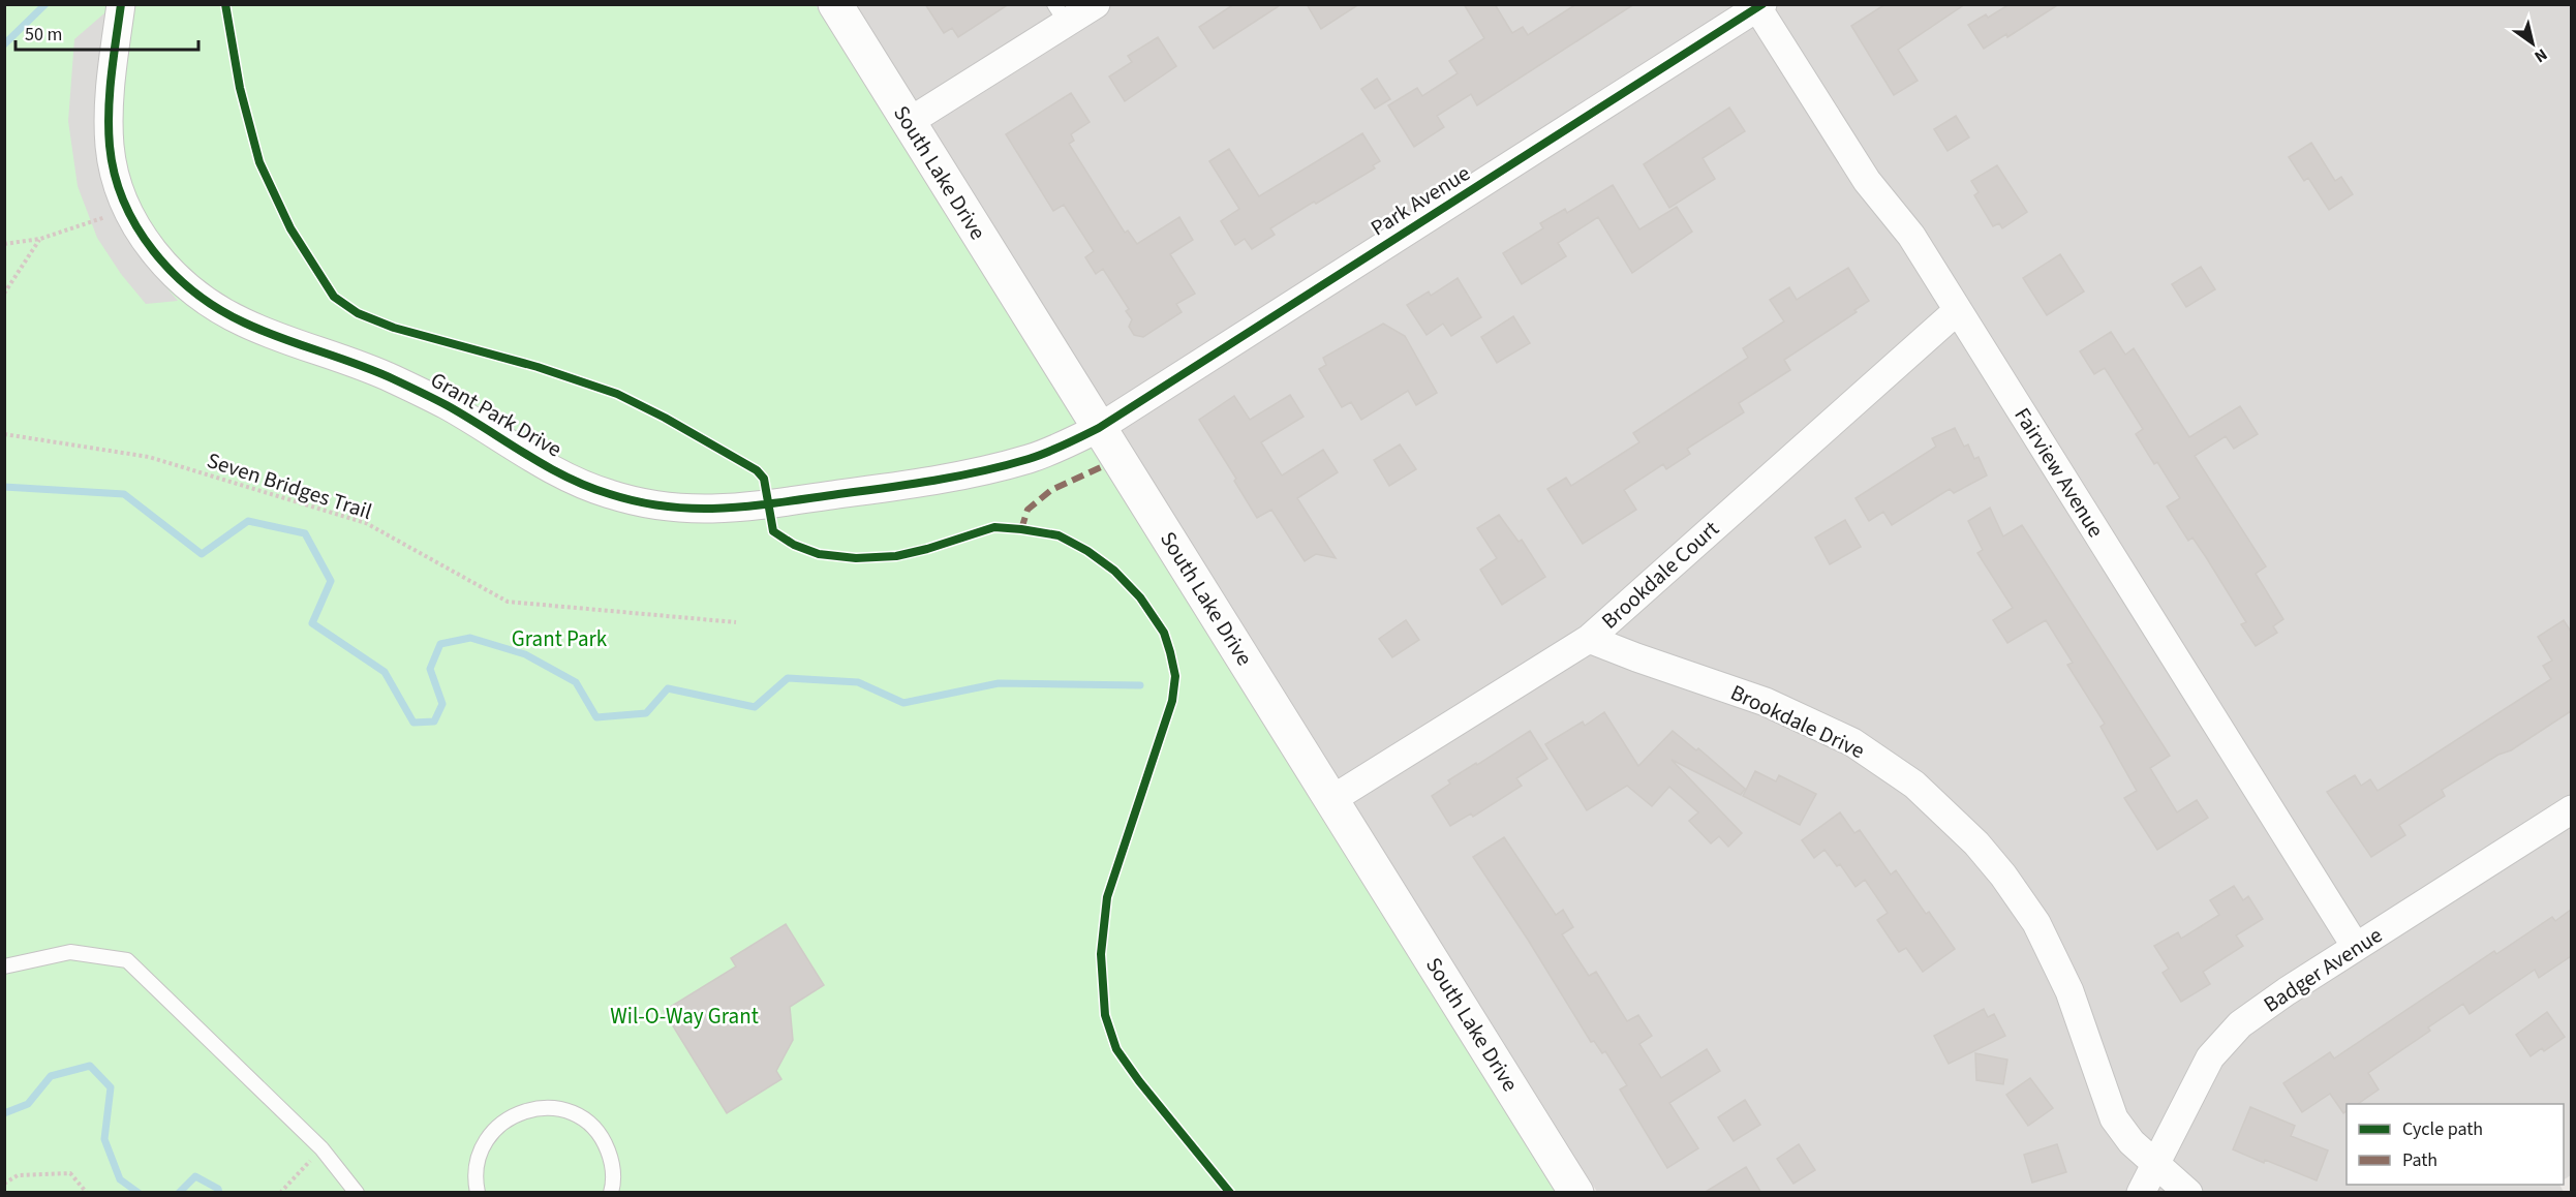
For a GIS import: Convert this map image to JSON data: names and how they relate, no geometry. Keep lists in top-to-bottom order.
{
  "streets": {
    "street": [
      "South Lake Drive",
      "Park Avenue",
      "Grant Park Drive",
      "Fairview Avenue",
      "Brookdale Court",
      "Brookdale Drive",
      "Badger Avenue"
    ],
    "path": ["Seven Bridges Trail"]
  },
  "crossings": [
    ["South Lake Drive", "Park Avenue"],
    ["South Lake Drive", "Grant Park Drive"],
    ["South Lake Drive", "Brookdale Court"],
    ["Park Avenue", "Grant Park Drive"],
    ["Park Avenue", "Fairview Avenue"],
    ["Fairview Avenue", "Brookdale Court"],
    ["Fairview Avenue", "Badger Avenue"],
    ["Brookdale Court", "Brookdale Drive"],
    ["Brookdale Drive", "Badger Avenue"]
  ],
  "parks": ["Grant Park", "Wil-O-Way Grant"],
  "legend": ["Cycle path", "Path"],
  "scale_bar": "50 m",
  "north": "bottom right"
}
